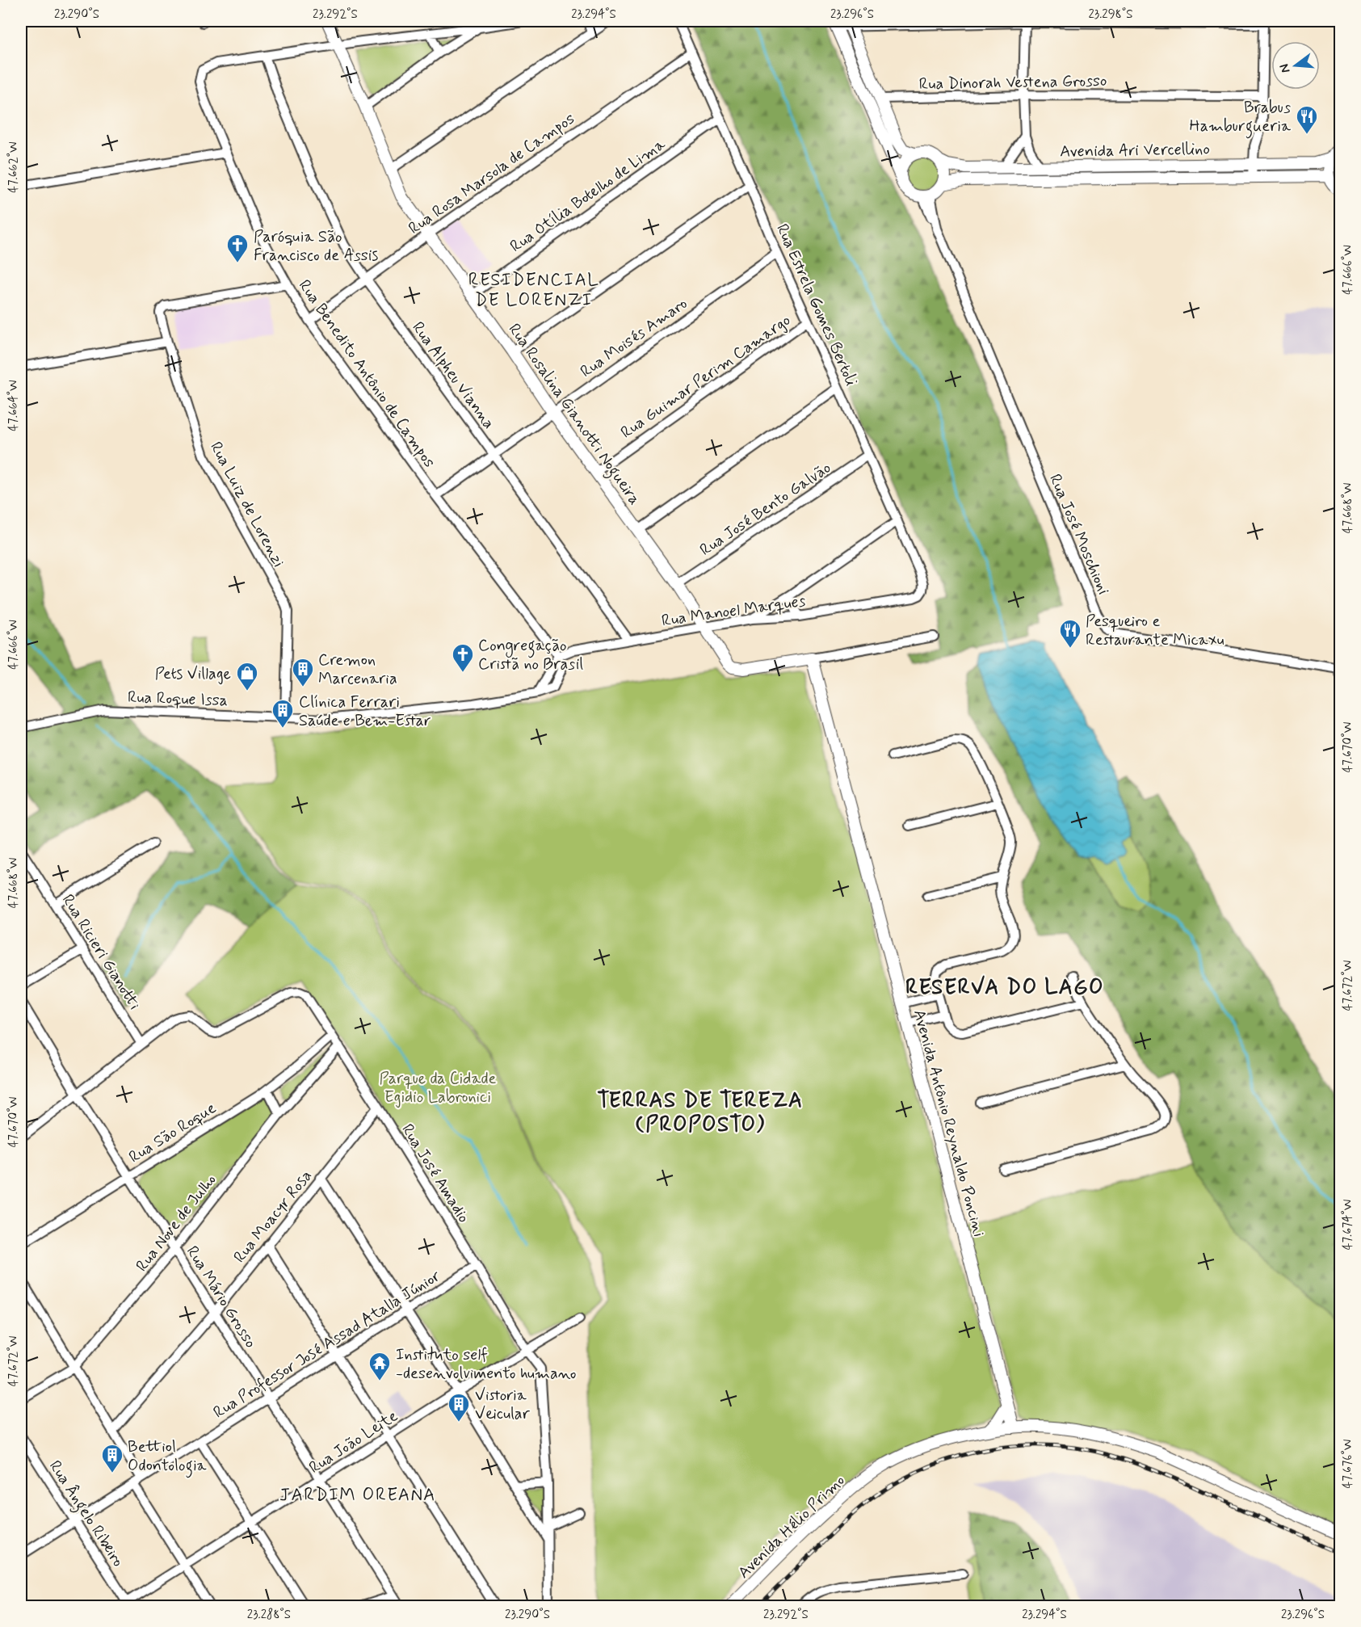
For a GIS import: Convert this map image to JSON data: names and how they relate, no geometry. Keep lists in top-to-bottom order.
{
  "streets": {
    "street": [
      "Rua Dinorah Vestena Grosso",
      "Avenida Ari Vercellino",
      "Rua Rosa Marsola de Campos",
      "Rua Otília Botelho de Lima",
      "Rua Estrela Gomes Bertoli",
      "Rua Moisés Amaro",
      "Rua Benedito Antônio de Campos",
      "Rua Alpheu Vianna",
      "Rua Guimar Perim Camargo",
      "Rua Rosalina Gianotti Nogueira",
      "Rua Luiz de Lorenzi",
      "Rua José Bento Galvão",
      "Rua José Moschioni",
      "Rua Manoel Marques",
      "Rua Roque Issa",
      "Rua Ricieri Gianotti",
      "Avenida Antônio Reynaldo Poncini",
      "Rua São Roque",
      "Rua José Amadio",
      "Rua Moacyr Rosa",
      "Rua Nove de Julho",
      "Rua Mário Grosso",
      "Rua Professor José Assad Atalla Júnior",
      "Rua João Leite",
      "Rua Ângelo Ribeiro",
      "Avenida Hélio Primo"
    ]
  },
  "crossings": [
    ["Avenida Ari Vercellino", "Rua José Moschioni"],
    ["Rua Rosa Marsola de Campos", "Rua Estrela Gomes Bertoli"],
    ["Rua Rosa Marsola de Campos", "Rua Benedito Antônio de Campos"],
    ["Rua Rosa Marsola de Campos", "Rua Alpheu Vianna"],
    ["Rua Rosa Marsola de Campos", "Rua Rosalina Gianotti Nogueira"],
    ["Rua Otília Botelho de Lima", "Rua Estrela Gomes Bertoli"],
    ["Rua Otília Botelho de Lima", "Rua Rosalina Gianotti Nogueira"],
    ["Rua Estrela Gomes Bertoli", "Rua Moisés Amaro"],
    ["Rua Estrela Gomes Bertoli", "Rua Guimar Perim Camargo"],
    ["Rua Estrela Gomes Bertoli", "Rua José Bento Galvão"],
    ["Rua Estrela Gomes Bertoli", "Rua Manoel Marques"],
    ["Rua Moisés Amaro", "Rua Benedito Antônio de Campos"],
    ["Rua Moisés Amaro", "Rua Alpheu Vianna"],
    ["Rua Moisés Amaro", "Rua Rosalina Gianotti Nogueira"],
    ["Rua Benedito Antônio de Campos", "Rua Alpheu Vianna"],
    ["Rua Benedito Antônio de Campos", "Rua Luiz de Lorenzi"],
    ["Rua Benedito Antônio de Campos", "Rua Manoel Marques"],
    ["Rua Benedito Antônio de Campos", "Rua Roque Issa"],
    ["Rua Alpheu Vianna", "Rua Manoel Marques"],
    ["Rua Guimar Perim Camargo", "Rua Rosalina Gianotti Nogueira"],
    ["Rua Rosalina Gianotti Nogueira", "Rua José Bento Galvão"],
    ["Rua Rosalina Gianotti Nogueira", "Rua Manoel Marques"],
    ["Rua Rosalina Gianotti Nogueira", "Avenida Antônio Reynaldo Poncini"],
    ["Rua Luiz de Lorenzi", "Rua Roque Issa"],
    ["Rua Manoel Marques", "Rua Roque Issa"],
    ["Rua Ricieri Gianotti", "Rua José Amadio"],
    ["Avenida Antônio Reynaldo Poncini", "Avenida Hélio Primo"],
    ["Rua São Roque", "Rua José Amadio"],
    ["Rua São Roque", "Rua Mário Grosso"],
    ["Rua José Amadio", "Rua Moacyr Rosa"],
    ["Rua José Amadio", "Rua Nove de Julho"],
    ["Rua José Amadio", "Rua Professor José Assad Atalla Júnior"],
    ["Rua José Amadio", "Rua João Leite"],
    ["Rua Moacyr Rosa", "Rua Mário Grosso"],
    ["Rua Nove de Julho", "Rua Mário Grosso"],
    ["Rua Mário Grosso", "Rua Professor José Assad Atalla Júnior"],
    ["Rua Mário Grosso", "Rua João Leite"],
    ["Rua Professor José Assad Atalla Júnior", "Rua Ângelo Ribeiro"],
    ["Rua João Leite", "Rua Ângelo Ribeiro"]
  ],
  "districts": [
    "RESIDENCIAL DE LORENZI",
    "RESERVA DO LAGO",
    "TERRAS DE TEREZA (PROPOSTO)",
    "JARDIM OREANA"
  ],
  "parks": ["Parque da Cidade Egidio Labronici"],
  "places": {
    "restaurant": ["Brabus Hamburgueria", "Pesqueiro e Restaurante Micaxu"],
    "church": ["Paróquia São Francisco de Assis", "Congregação Cristã no Brasil"],
    "building": [
      "Cremon Marcenaria",
      "Clínica Ferrari Saúde e Bem-Estar",
      "Vistoria Veicular",
      "Bettiol Odontologia"
    ],
    "shop": ["Pets Village"],
    "temple": ["Instituto self -desenvolvimento humano"]
  },
  "north": "left",
  "coordinates": [
    "23.290°S",
    "23.292°S",
    "23.294°S",
    "23.296°S",
    "23.298°S",
    "47.662°W",
    "47.666°W",
    "47.664°W",
    "47.668°W",
    "47.670°W",
    "47.672°W",
    "47.674°W",
    "47.676°W",
    "23.288°S"
  ]
}
